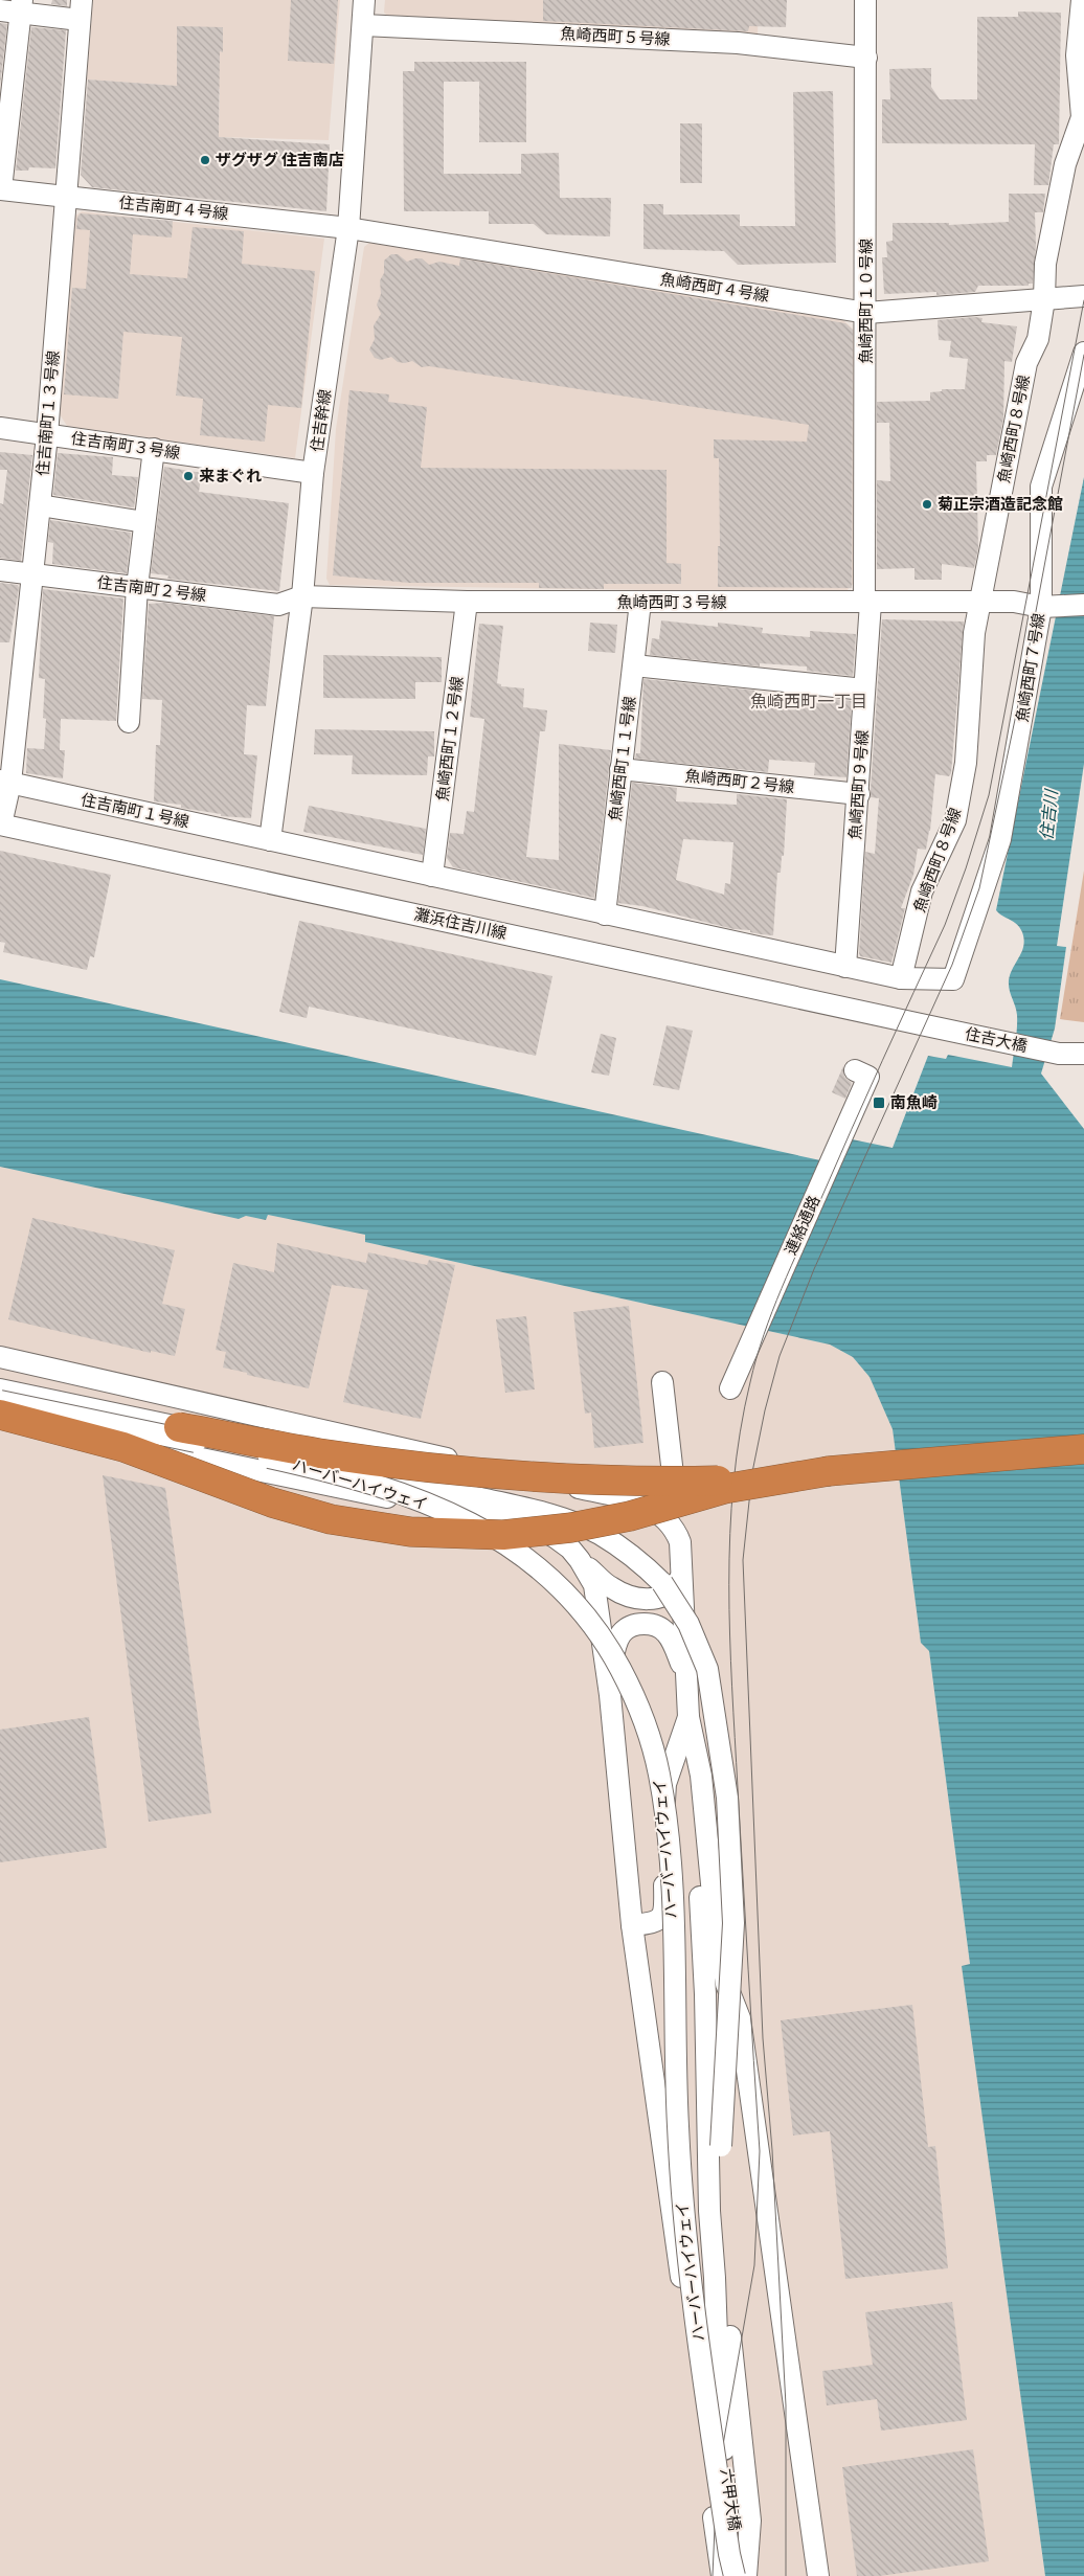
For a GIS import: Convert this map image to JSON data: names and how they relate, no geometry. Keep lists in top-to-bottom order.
{
  "streets": {
    "street": [
      "魚崎西町５号線",
      "住吉南町４号線",
      "魚崎西町４号線",
      "魚崎西町１０号線",
      "住吉南町１３号線",
      "住吉幹線",
      "魚崎西町８号線",
      "住吉南町３号線",
      "住吉南町２号線",
      "魚崎西町３号線",
      "魚崎西町７号線",
      "魚崎西町１２号線",
      "魚崎西町１１号線",
      "魚崎西町２号線",
      "魚崎西町９号線",
      "住吉南町１号線",
      "灘浜住吉川線",
      "住𠮷大橋",
      "連絡通路",
      "ハーバーハイウェイ",
      "六甲大橋"
    ]
  },
  "crossings": [
    ["魚崎西町５号線", "魚崎西町１０号線"],
    ["魚崎西町５号線", "住吉幹線"],
    ["住吉南町４号線", "魚崎西町４号線"],
    ["住吉南町４号線", "住吉南町１３号線"],
    ["住吉南町４号線", "住吉幹線"],
    ["魚崎西町４号線", "魚崎西町１０号線"],
    ["魚崎西町４号線", "住吉幹線"],
    ["魚崎西町４号線", "魚崎西町８号線"],
    ["魚崎西町１０号線", "魚崎西町３号線"],
    ["魚崎西町１０号線", "魚崎西町９号線"],
    ["住吉南町１３号線", "住吉南町３号線"],
    ["住吉南町１３号線", "住吉南町２号線"],
    ["住吉南町１３号線", "住吉南町１号線"],
    ["住吉南町１３号線", "灘浜住吉川線"],
    ["住吉幹線", "住吉南町３号線"],
    ["住吉幹線", "住吉南町２号線"],
    ["住吉幹線", "魚崎西町３号線"],
    ["住吉幹線", "住吉南町１号線"],
    ["魚崎西町８号線", "魚崎西町３号線"],
    ["魚崎西町８号線", "住吉南町１号線"],
    ["住吉南町２号線", "魚崎西町３号線"],
    ["魚崎西町３号線", "魚崎西町７号線"],
    ["魚崎西町３号線", "魚崎西町１２号線"],
    ["魚崎西町３号線", "魚崎西町１１号線"],
    ["魚崎西町３号線", "魚崎西町９号線"],
    ["魚崎西町７号線", "住吉南町１号線"],
    ["魚崎西町１２号線", "住吉南町１号線"],
    ["魚崎西町１１号線", "魚崎西町２号線"],
    ["魚崎西町１１号線", "住吉南町１号線"],
    ["魚崎西町２号線", "魚崎西町９号線"],
    ["魚崎西町９号線", "住吉南町１号線"],
    ["灘浜住吉川線", "住𠮷大橋"],
    ["ハーバーハイウェイ", "六甲大橋"]
  ],
  "districts": ["魚崎西町一丁目"],
  "water": ["住吉川"],
  "places": {
    "other": ["ザグザグ 住吉南店", "来まぐれ", "菊正宗酒造記念館"],
    "transit": ["南魚崎"]
  }
}
